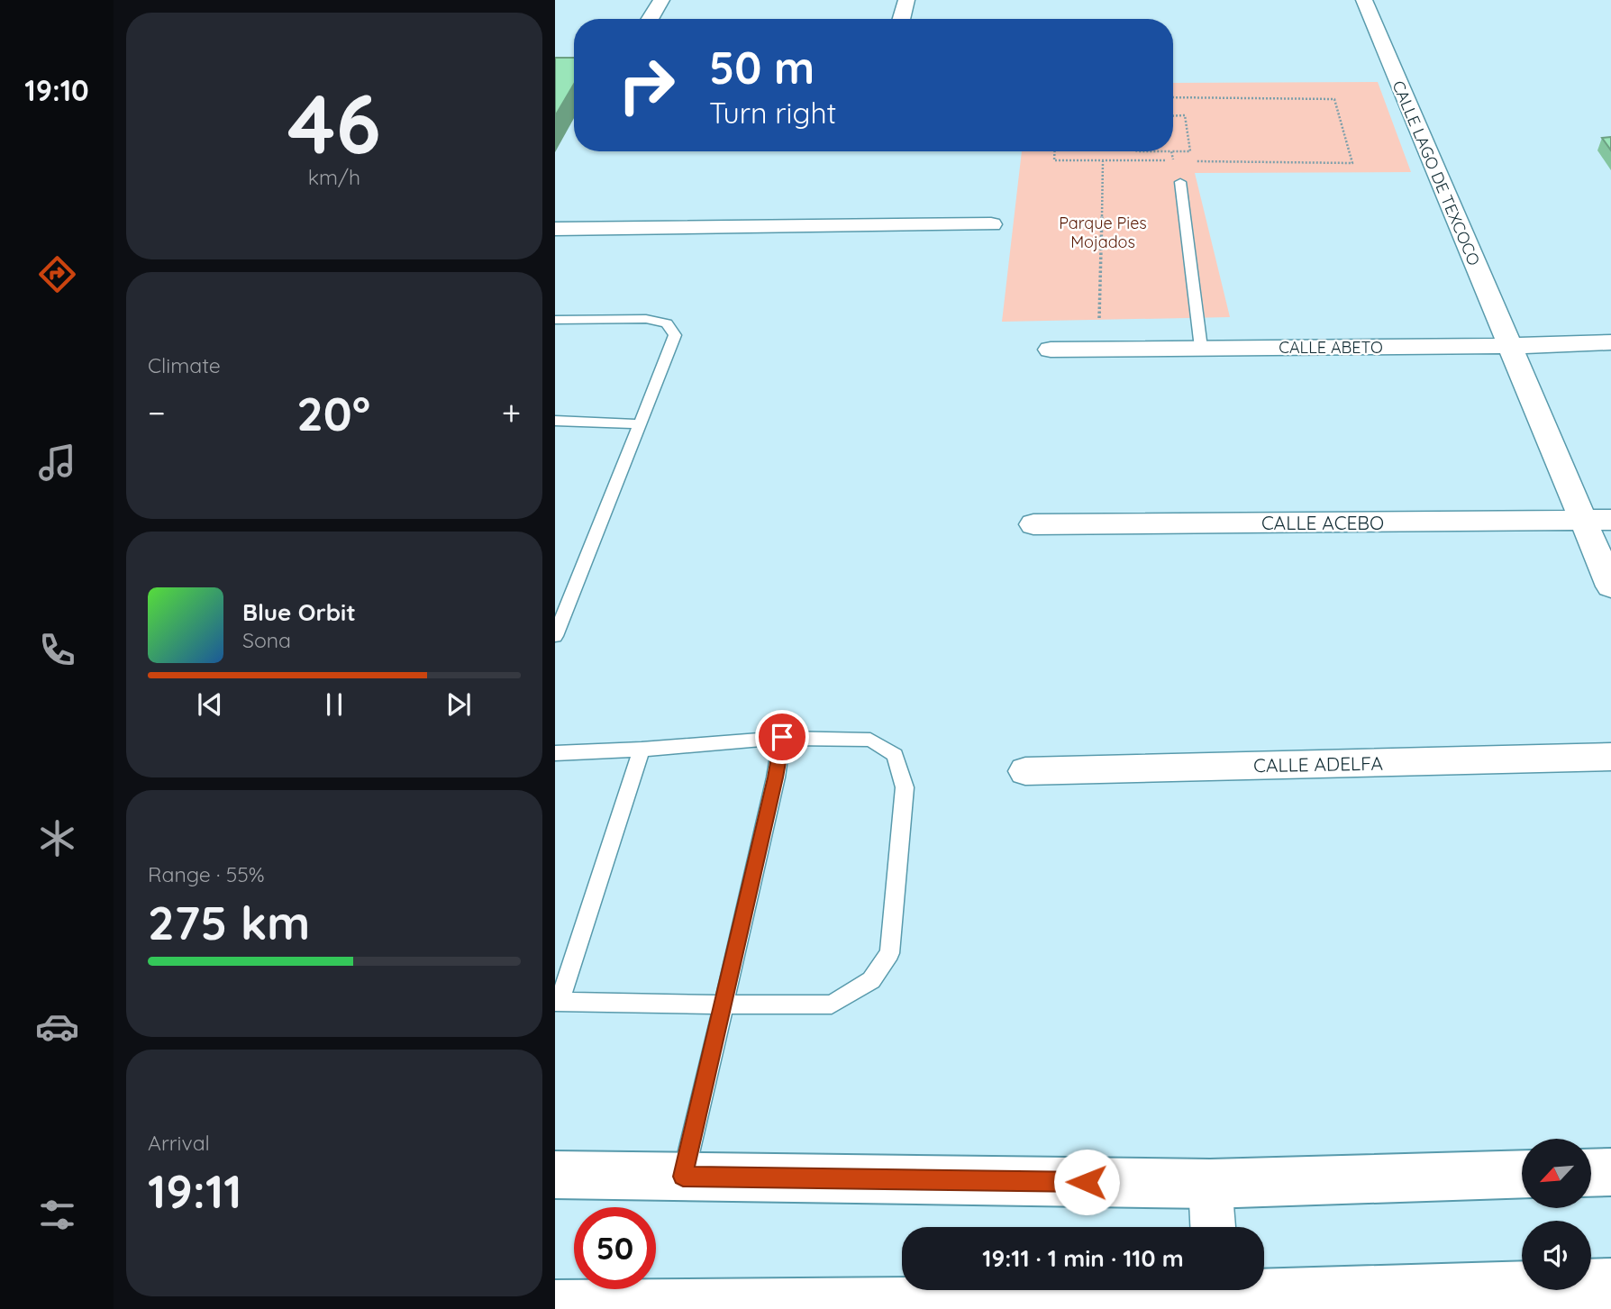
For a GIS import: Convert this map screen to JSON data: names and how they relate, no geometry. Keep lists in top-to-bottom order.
{
  "streets": {
    "street": [
      "CALLE LAGO DE TEXCOCO",
      "CALLE ABETO",
      "CALLE ACEBO",
      "CALLE ADELFA"
    ]
  },
  "crossings": [
    ["CALLE LAGO DE TEXCOCO", "CALLE ABETO"],
    ["CALLE LAGO DE TEXCOCO", "CALLE ACEBO"]
  ],
  "parks": ["Parque Pies Mojados"],
  "north": "bottom left",
  "page": {
    "tabs": "19:10",
    "tile": [
      ["46", "km/h"],
      "Climate",
      ["Range · 55%", "275 km"],
      ["Arrival", "19:11"]
    ],
    "turn": ["50 m", "Turn right"],
    "heat": ["−", "20°", "+"],
    "song": ["Blue Orbit", "Sona"],
    "limit": "50",
    "trip": "19:11 · 1 min · 110 m"
  }
}
